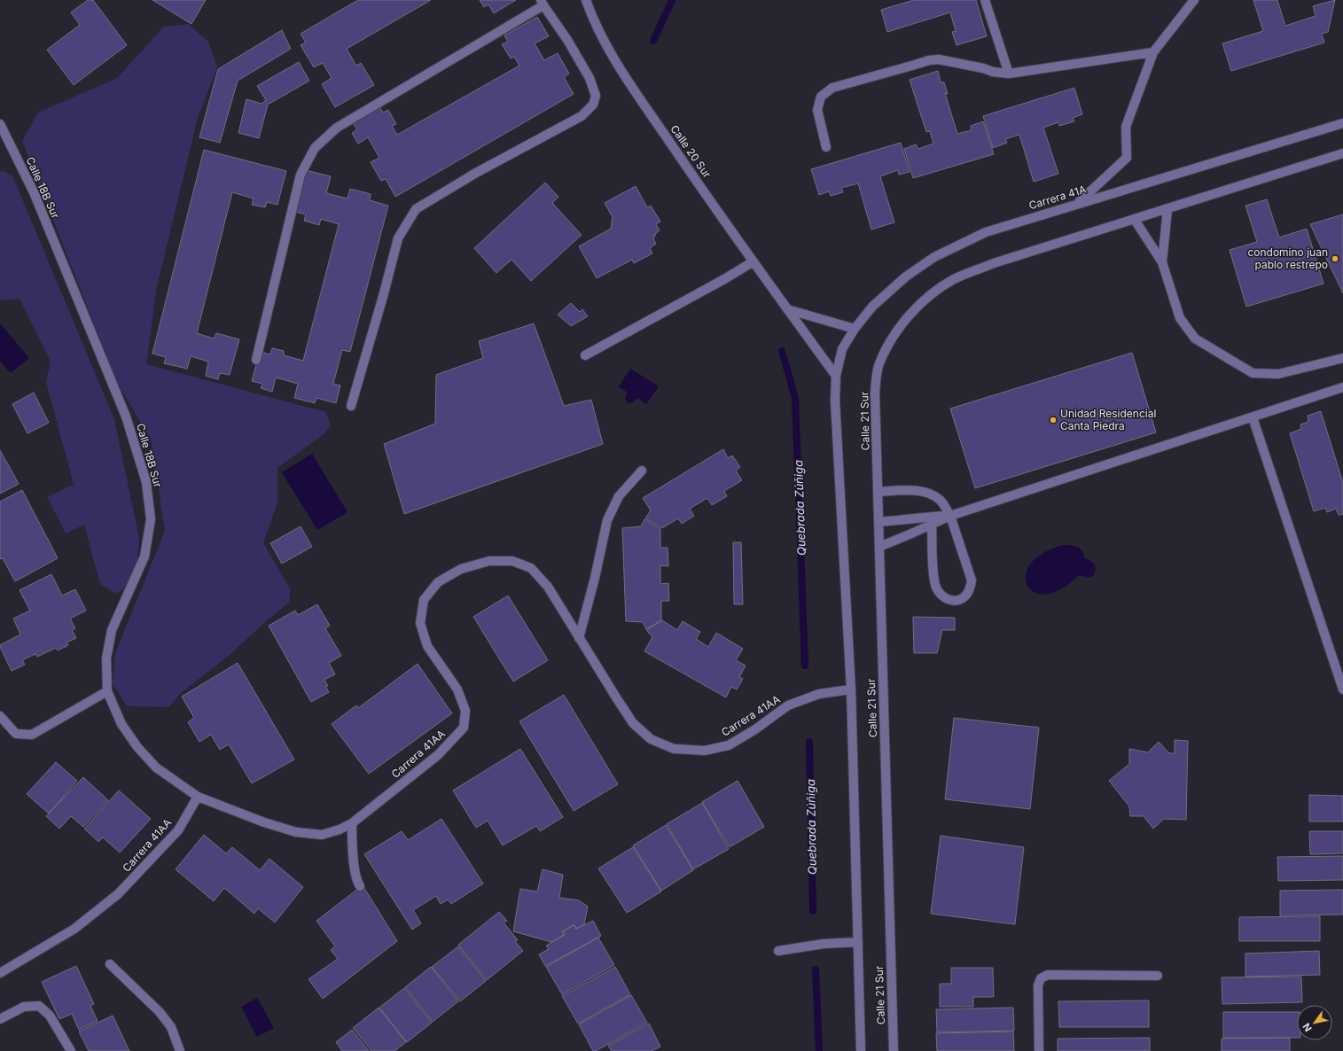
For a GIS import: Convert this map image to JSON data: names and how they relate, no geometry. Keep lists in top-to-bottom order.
{
  "streets": {
    "street": [
      "Calle 20 Sur",
      "Calle 18B Sur",
      "Carrera 41A",
      "Calle 21 Sur",
      "Carrera 41AA"
    ]
  },
  "crossings": [
    ["Calle 20 Sur", "Carrera 41A"],
    ["Calle 20 Sur", "Calle 21 Sur"],
    ["Calle 18B Sur", "Carrera 41AA"],
    ["Carrera 41A", "Calle 21 Sur"],
    ["Calle 21 Sur", "Carrera 41AA"]
  ],
  "water": ["Quebrada Zúñiga"],
  "places": ["condomino juan pablo restrepo", "Unidad Residencial Canta Piedra"],
  "north": "bottom left"
}
